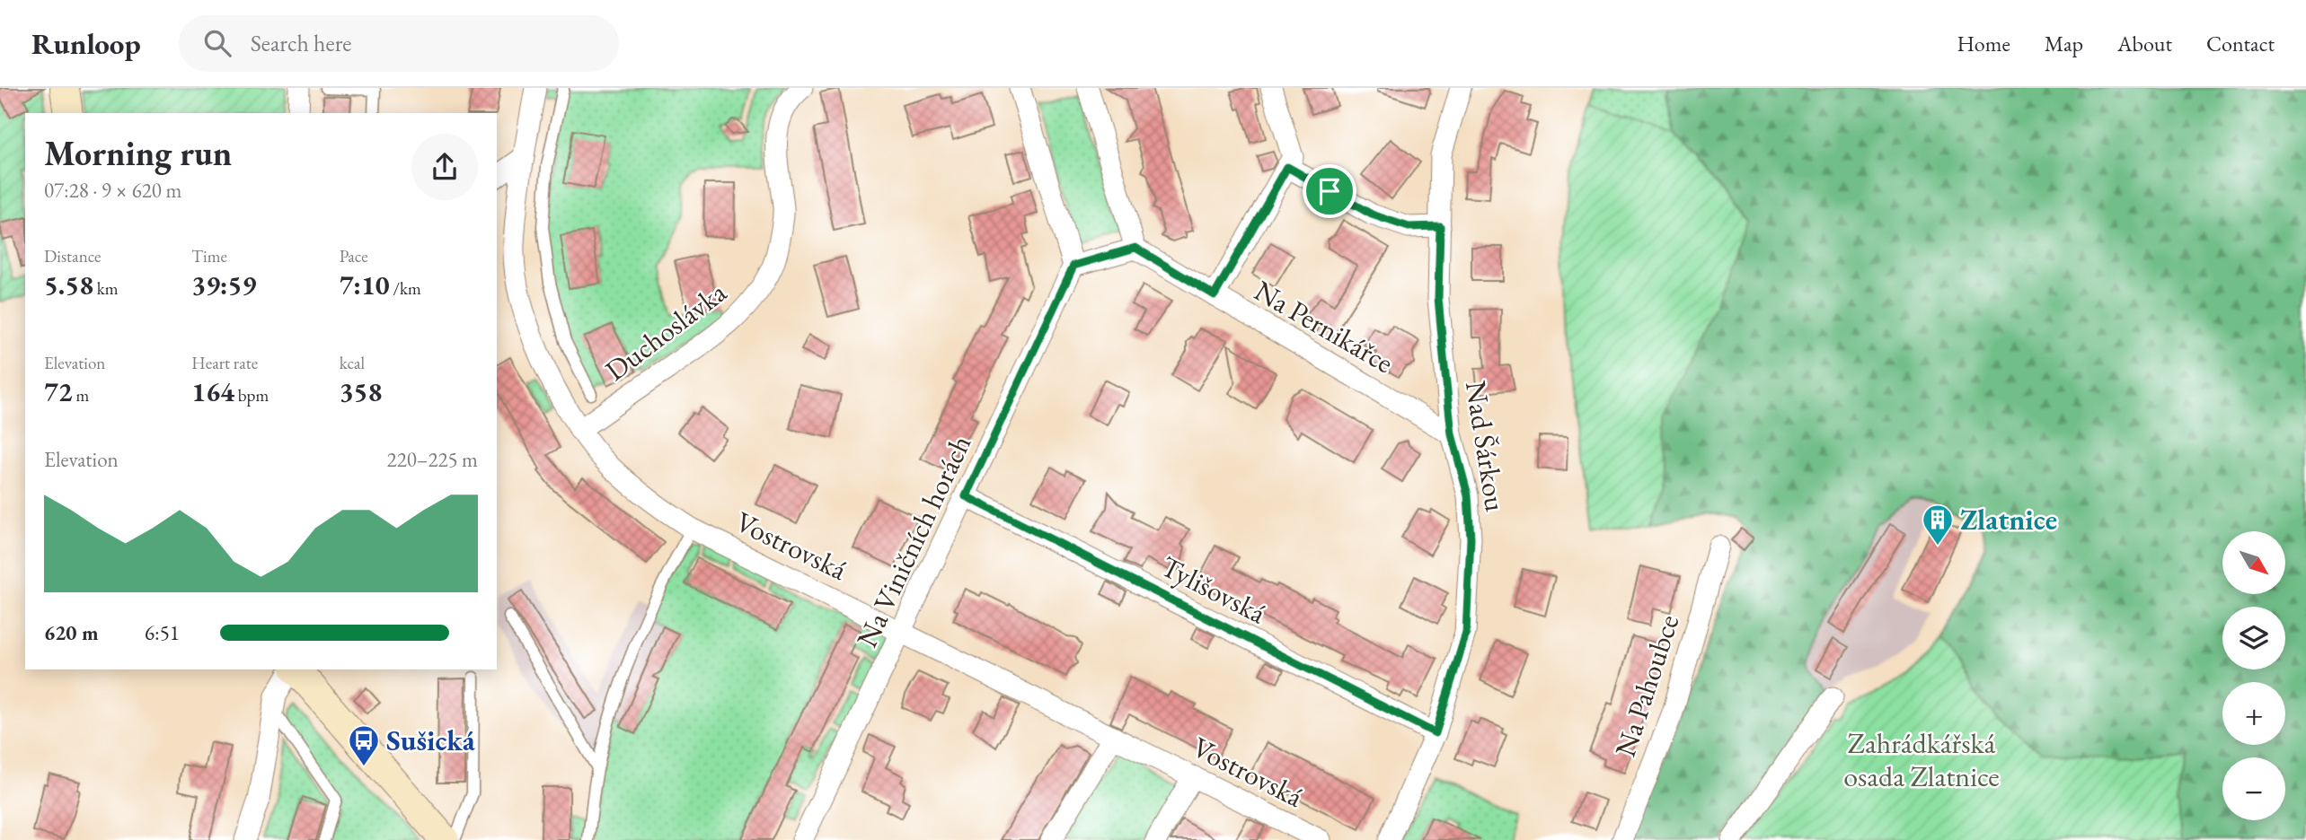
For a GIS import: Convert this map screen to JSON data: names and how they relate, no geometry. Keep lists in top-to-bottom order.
{
  "streets": {
    "street": [
      "Na Pernikářce",
      "Duchoslávka",
      "Nad Šárkou",
      "Na Viničních horách",
      "Vostrovská",
      "Tylišovská",
      "Na Pahoubce"
    ]
  },
  "crossings": [
    ["Na Pernikářce", "Nad Šárkou"],
    ["Duchoslávka", "Vostrovská"],
    ["Nad Šárkou", "Tylišovská"],
    ["Na Viničních horách", "Vostrovská"],
    ["Na Viničních horách", "Tylišovská"]
  ],
  "parks": ["Zahrádkářská osada Zlatnice"],
  "places": {
    "building": ["Zlatnice"],
    "bus stop": ["Sušická"]
  },
  "north": "bottom right",
  "page": {
    "header": "Runloop",
    "search": "Search here",
    "nav": [
      "Home",
      "Map",
      "About",
      "Contact"
    ],
    "heading": ["Morning run", "07:28 · 9 × 620 m"],
    "stats": [
      ["Distance", "5.58 km"],
      ["Time", "39:59"],
      ["Pace", "7:10 /km"],
      ["Elevation", "72 m"],
      ["Heart rate", "164 bpm"],
      ["kcal", "358"]
    ],
    "chart": ["Elevation", "220–225 m"],
    "map_buttons": ["+", "−"],
    "list": [
      {
        "name": "620 m",
        "note": "6:51"
      }
    ]
  }
}
